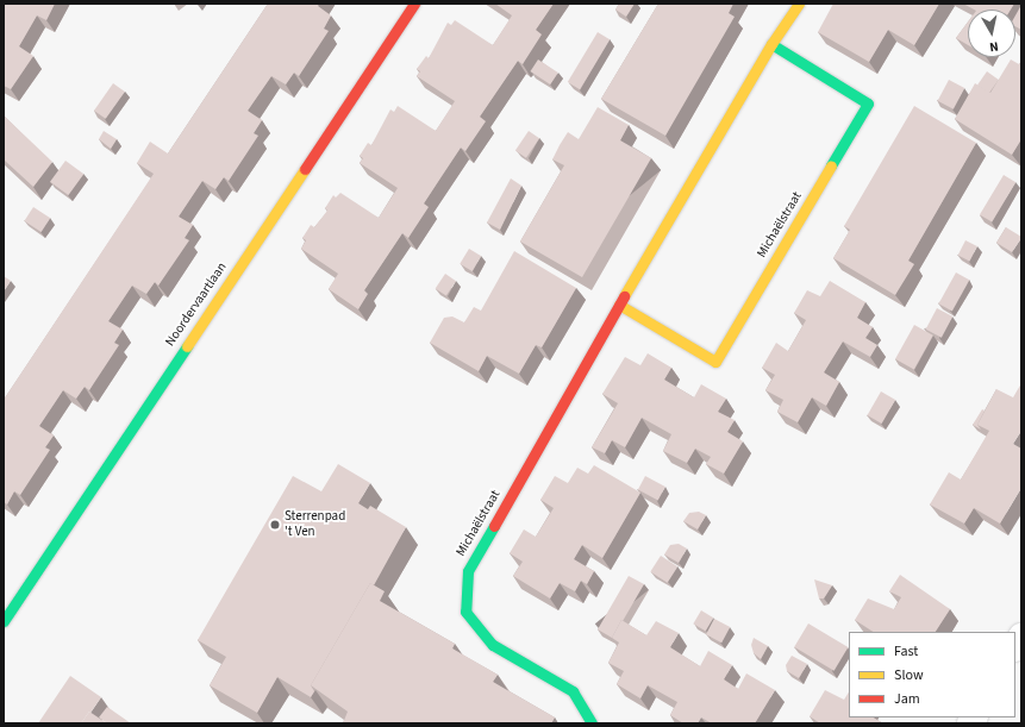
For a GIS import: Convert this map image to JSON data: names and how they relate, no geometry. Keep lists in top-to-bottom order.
{
  "streets": {
    "street": ["Michaëlstraat", "Noordervaartlaan"]
  },
  "places": ["Sterrenpad 't Ven"],
  "legend": ["Fast", "Slow", "Jam"],
  "north": "bottom"
}
